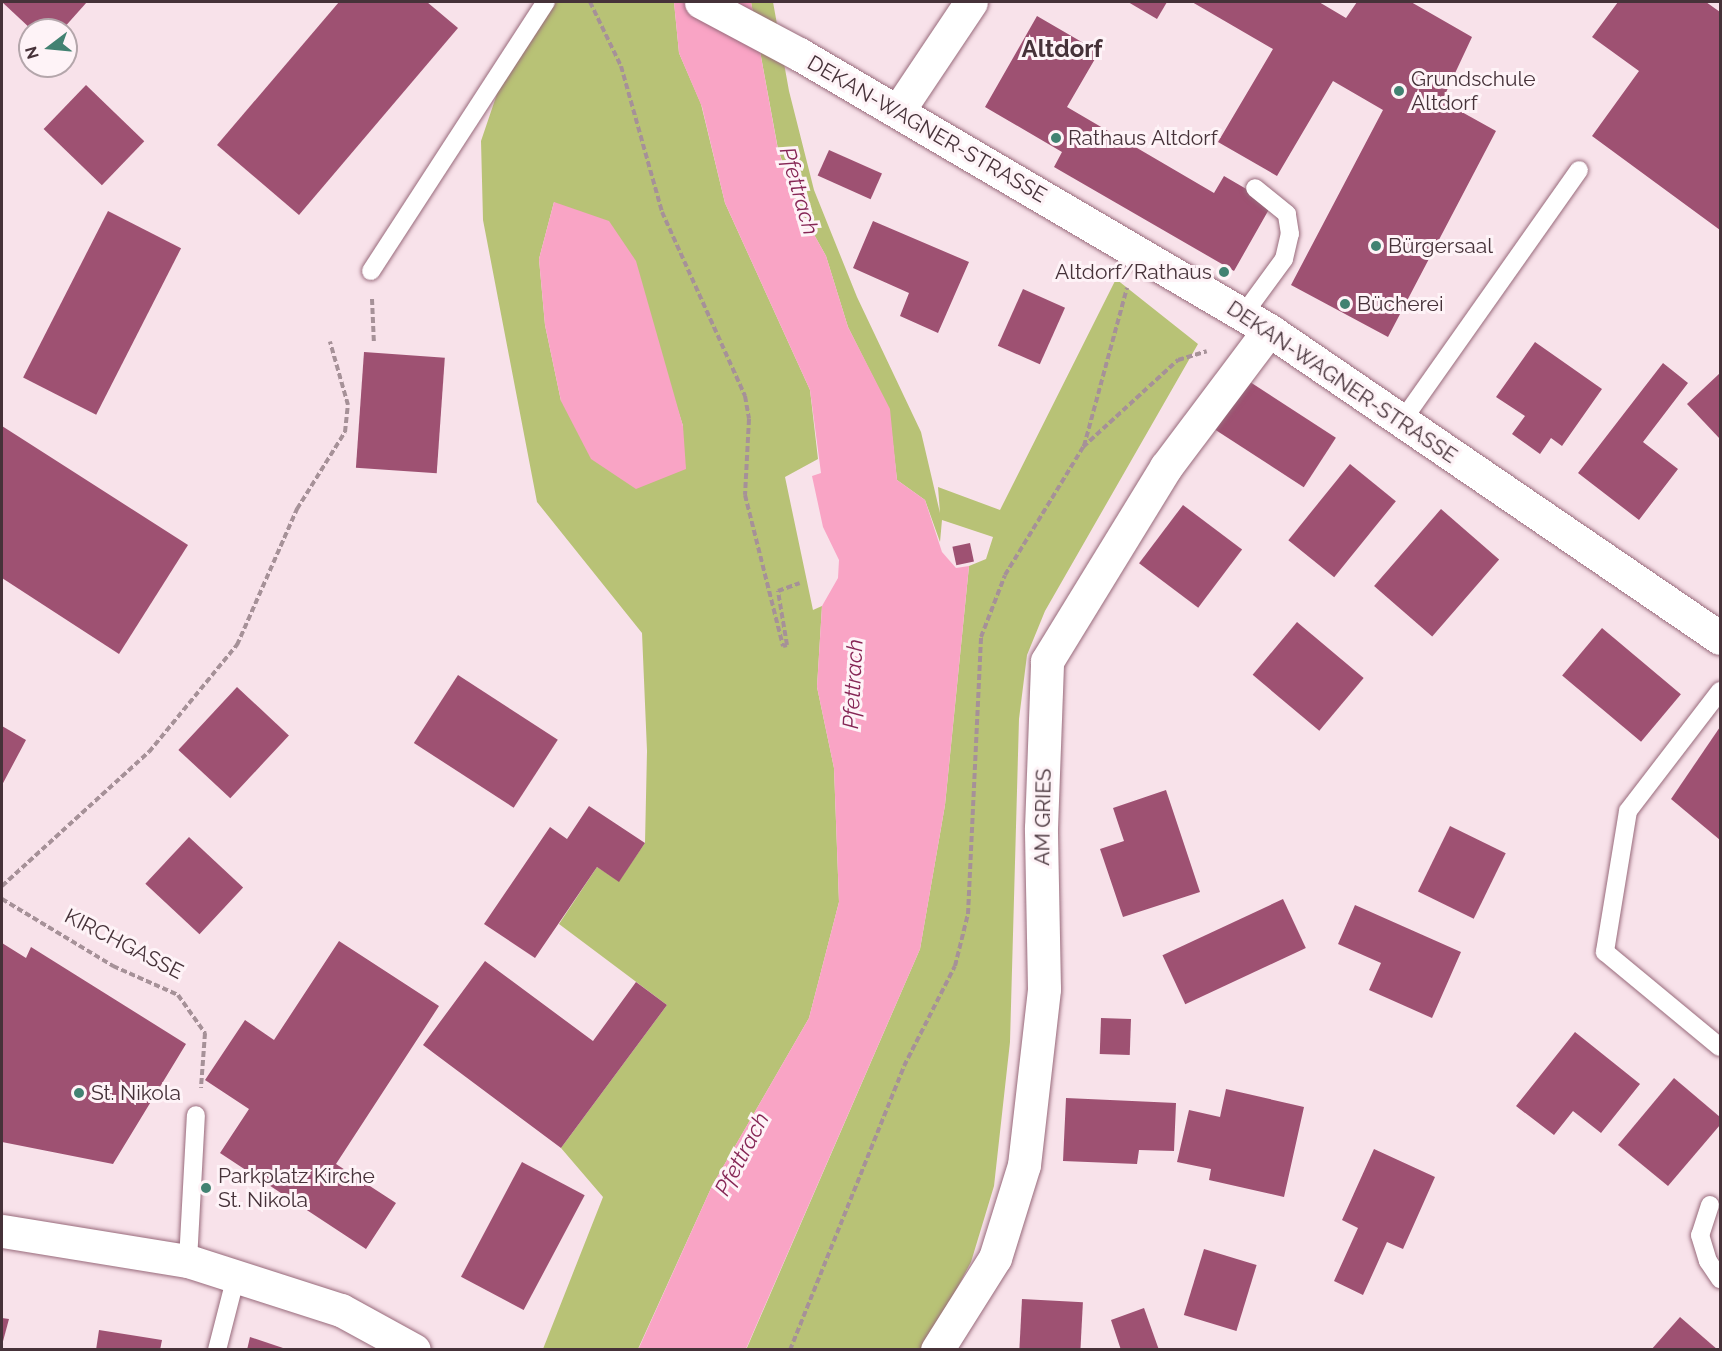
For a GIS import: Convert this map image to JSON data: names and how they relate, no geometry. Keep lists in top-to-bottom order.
{
  "streets": {
    "street": ["DEKAN-WAGNER-STRASSE", "AM GRIES"],
    "path": ["KIRCHGASSE"]
  },
  "crossings": [
    ["DEKAN-WAGNER-STRASSE", "AM GRIES"]
  ],
  "districts": ["Altdorf"],
  "water": ["Pfettrach"],
  "places": [
    "Grundschule Altdorf",
    "Rathaus Altdorf",
    "Bürgersaal",
    "Altdorf/Rathaus",
    "Bücherei",
    "St. Nikola",
    "Parkplatz Kirche St. Nikola"
  ],
  "north": "left"
}
